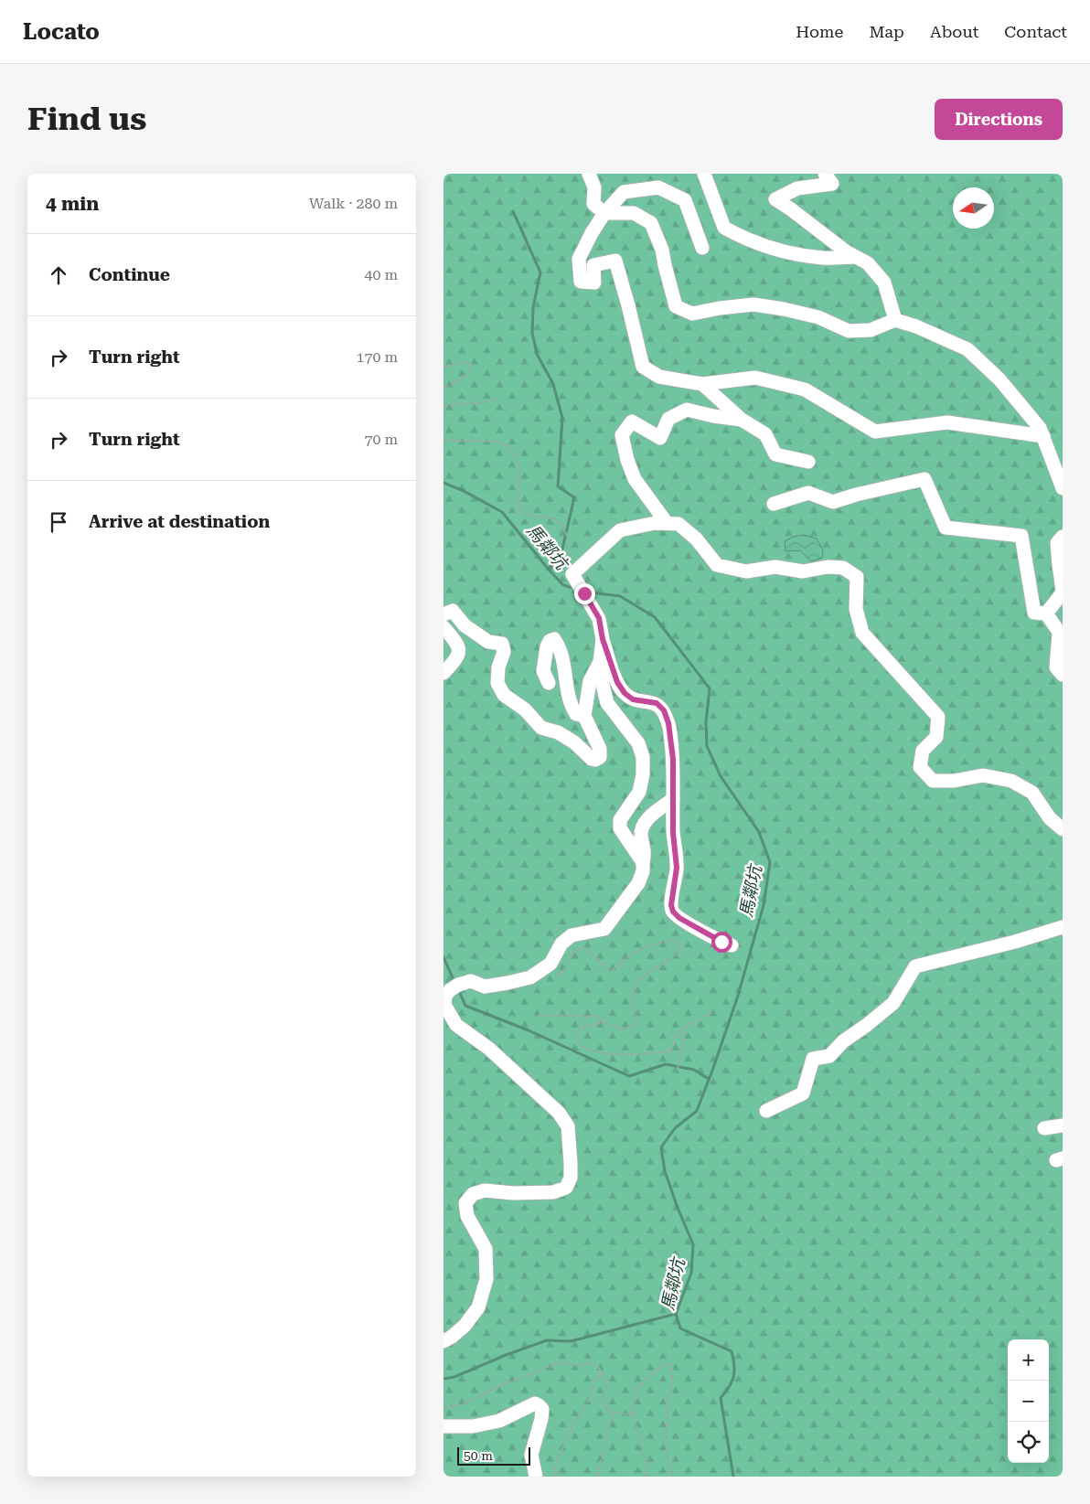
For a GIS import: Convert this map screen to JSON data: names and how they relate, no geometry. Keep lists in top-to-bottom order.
{
  "water": ["馬鄰坑"],
  "scale_bar": "50 m",
  "north": "left",
  "page": {
    "header": "Locato",
    "nav": [
      "Home",
      "Map",
      "About",
      "Contact"
    ],
    "buttons": "Directions",
    "title": "Find us",
    "heading": ["4 min", "Walk · 280 m"],
    "list": [
      ["Continue", "40 m"],
      ["Turn right", "170 m"],
      ["Turn right", "70 m"],
      "Arrive at destination"
    ],
    "map_buttons": ["+", "−"],
    "scale": "50 m"
  }
}
